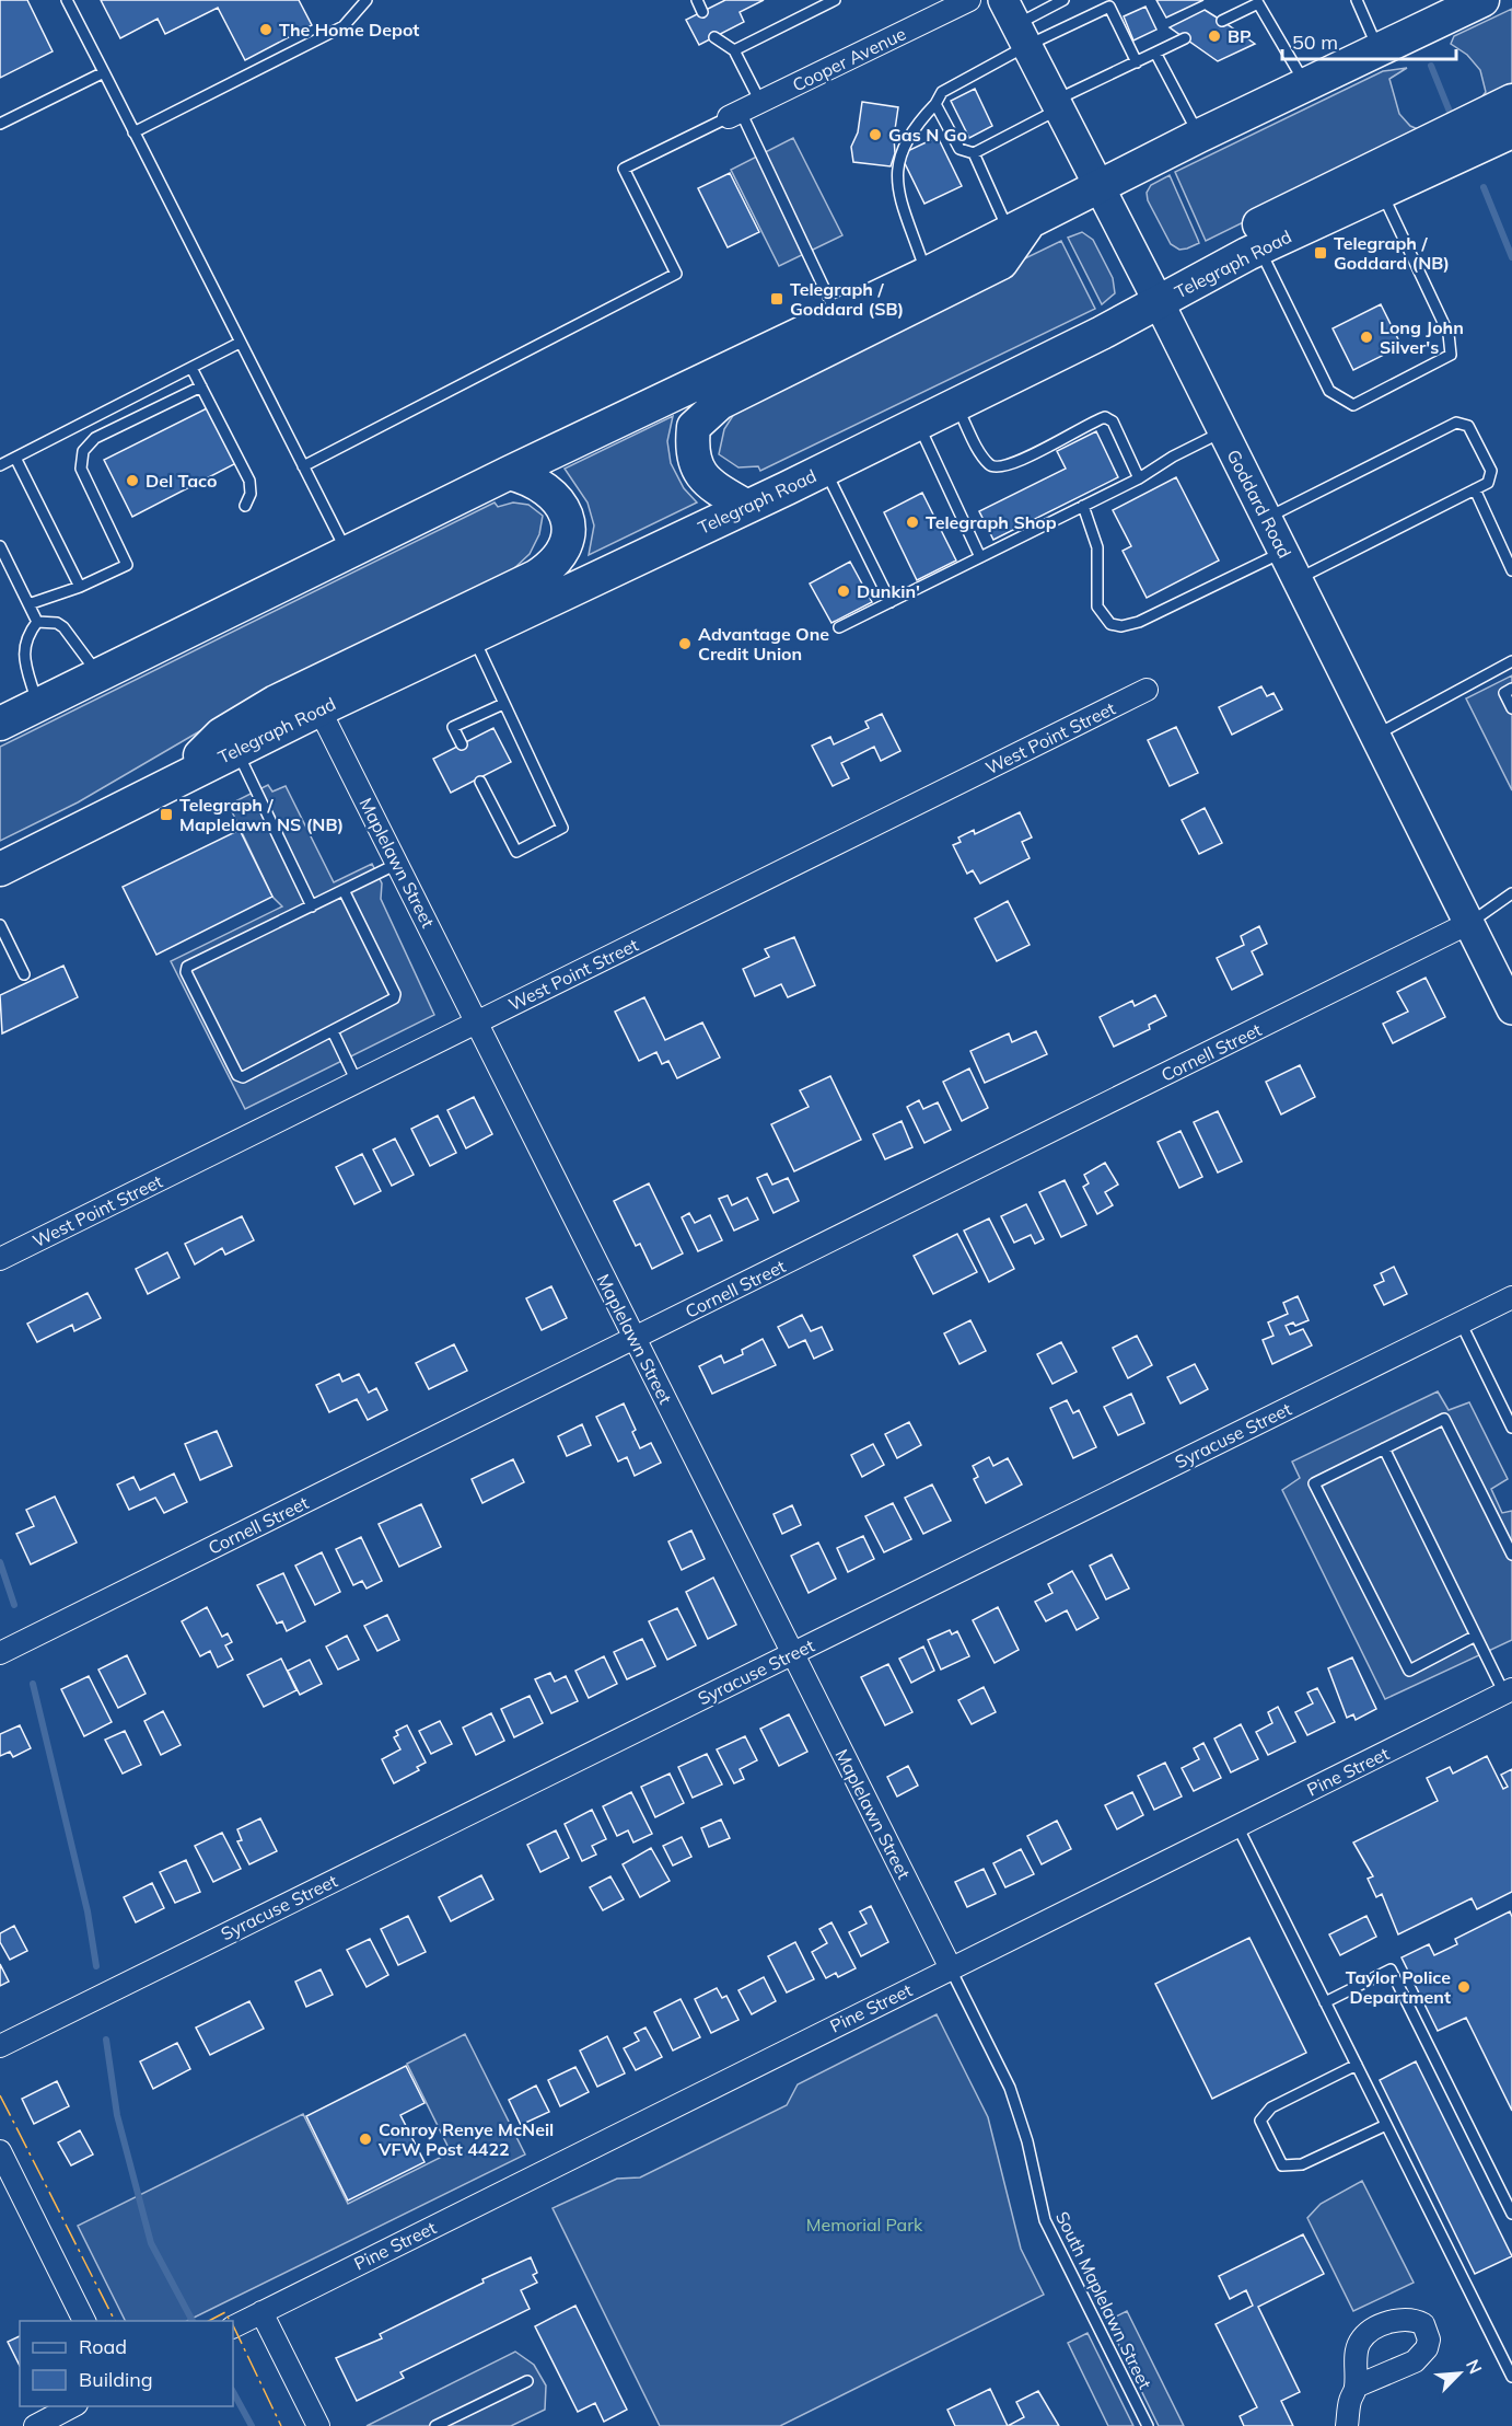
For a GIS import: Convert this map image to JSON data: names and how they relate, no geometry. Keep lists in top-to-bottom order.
{
  "streets": {
    "main road": ["Telegraph Road", "Goddard Road"],
    "street": [
      "Cooper Avenue",
      "West Point Street",
      "Maplelawn Street",
      "Cornell Street",
      "Syracuse Street",
      "Pine Street"
    ],
    "lane": ["South Maplelawn Street"]
  },
  "crossings": [
    ["Telegraph Road", "Goddard Road"],
    ["Telegraph Road", "Maplelawn Street"],
    ["Goddard Road", "Cornell Street"],
    ["West Point Street", "Maplelawn Street"],
    ["Maplelawn Street", "Cornell Street"],
    ["Maplelawn Street", "Syracuse Street"],
    ["Maplelawn Street", "Pine Street"],
    ["Maplelawn Street", "South Maplelawn Street"],
    ["Pine Street", "South Maplelawn Street"]
  ],
  "parks": ["Memorial Park"],
  "places": {
    "other": [
      "The Home Depot",
      "BP",
      "Gas N Go",
      "Long John Silver's",
      "Del Taco",
      "Telegraph Shop",
      "Dunkin'",
      "Advantage One Credit Union",
      "Taylor Police Department",
      "Conroy Renye McNeil VFW Post 4422"
    ],
    "transit": ["Telegraph / Goddard (NB)", "Telegraph / Goddard (SB)", "Telegraph / Maplelawn NS (NB)"]
  },
  "legend": ["Road", "Building"],
  "scale_bar": "50 m",
  "north": "top right"
}
